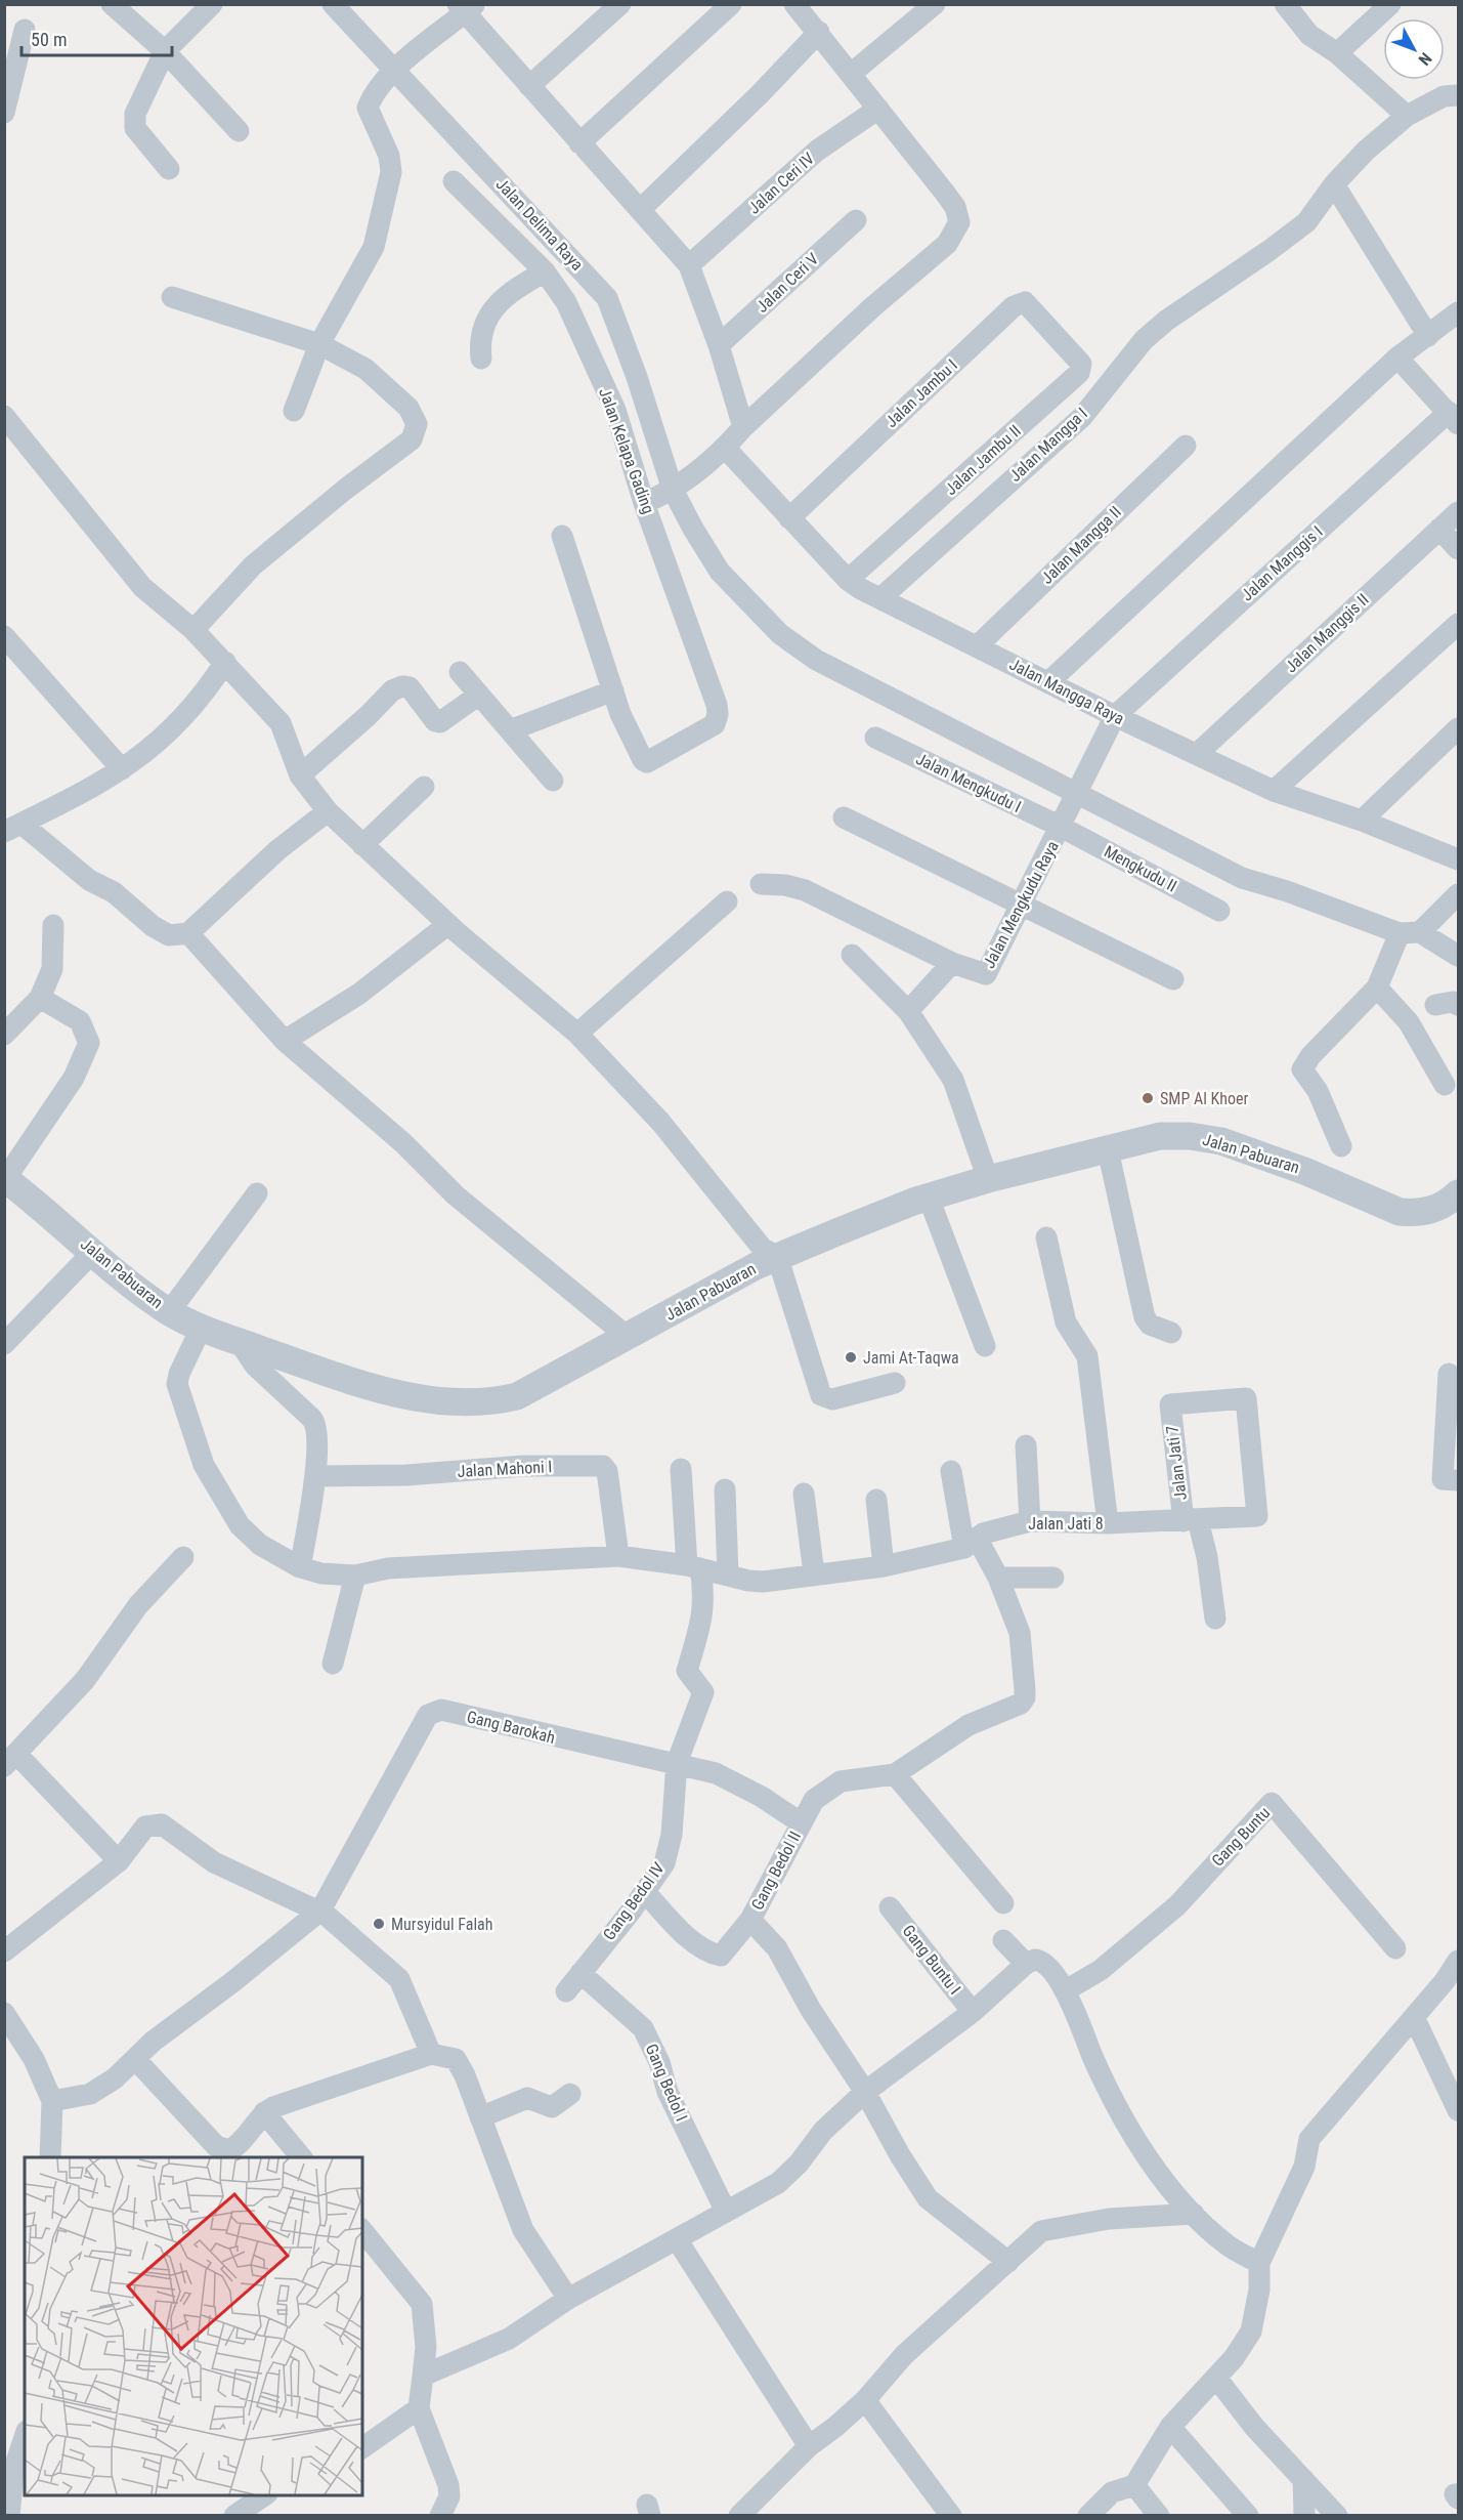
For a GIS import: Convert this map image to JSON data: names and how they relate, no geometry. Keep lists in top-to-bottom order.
{
  "streets": {
    "street": [
      "Jalan Ceri IV",
      "Jalan Delima Raya",
      "Jalan Ceri V",
      "Jalan Jambu I",
      "Jalan Mangga I",
      "Jalan Kelapa Gading",
      "Jalan Jambu II",
      "Jalan Mangga II",
      "Jalan Manggis I",
      "Jalan Manggis II",
      "Jalan Mangga Raya",
      "Jalan Mengkudu I",
      "Mengkudu II",
      "Jalan Mengkudu Raya",
      "Jalan Pabuaran",
      "Jalan Jati 7",
      "Jalan Mahoni I",
      "Jalan Jati 8",
      "Gang Barokah",
      "Gang Buntu",
      "Gang Bedol II",
      "Gang Bedol IV",
      "Gang Buntu I",
      "Gang Bedol I"
    ]
  },
  "crossings": [
    ["Jalan Delima Raya", "Jalan Kelapa Gading"],
    ["Jalan Jambu I", "Jalan Jambu II"],
    ["Jalan Jambu I", "Jalan Mangga Raya"],
    ["Jalan Mangga I", "Jalan Mangga Raya"],
    ["Jalan Jambu II", "Jalan Mangga Raya"],
    ["Jalan Mangga II", "Jalan Mangga Raya"],
    ["Jalan Manggis I", "Jalan Mangga Raya"],
    ["Jalan Manggis I", "Jalan Mengkudu Raya"],
    ["Jalan Manggis II", "Jalan Mangga Raya"],
    ["Jalan Mangga Raya", "Jalan Mengkudu Raya"],
    ["Jalan Mengkudu I", "Mengkudu II"],
    ["Jalan Mengkudu I", "Jalan Mengkudu Raya"],
    ["Mengkudu II", "Jalan Mengkudu Raya"],
    ["Jalan Pabuaran", "Jalan Jati 8"],
    ["Jalan Jati 7", "Jalan Jati 8"],
    ["Jalan Mahoni I", "Jalan Jati 8"],
    ["Jalan Jati 8", "Gang Bedol II"],
    ["Jalan Jati 8", "Gang Bedol IV"],
    ["Gang Barokah", "Gang Bedol II"],
    ["Gang Barokah", "Gang Bedol IV"],
    ["Gang Bedol IV", "Gang Bedol I"]
  ],
  "places": ["SMP Al Khoer", "Jami At-Taqwa", "Mursyidul Falah"],
  "scale_bar": "50 m",
  "north": "bottom right"
}
